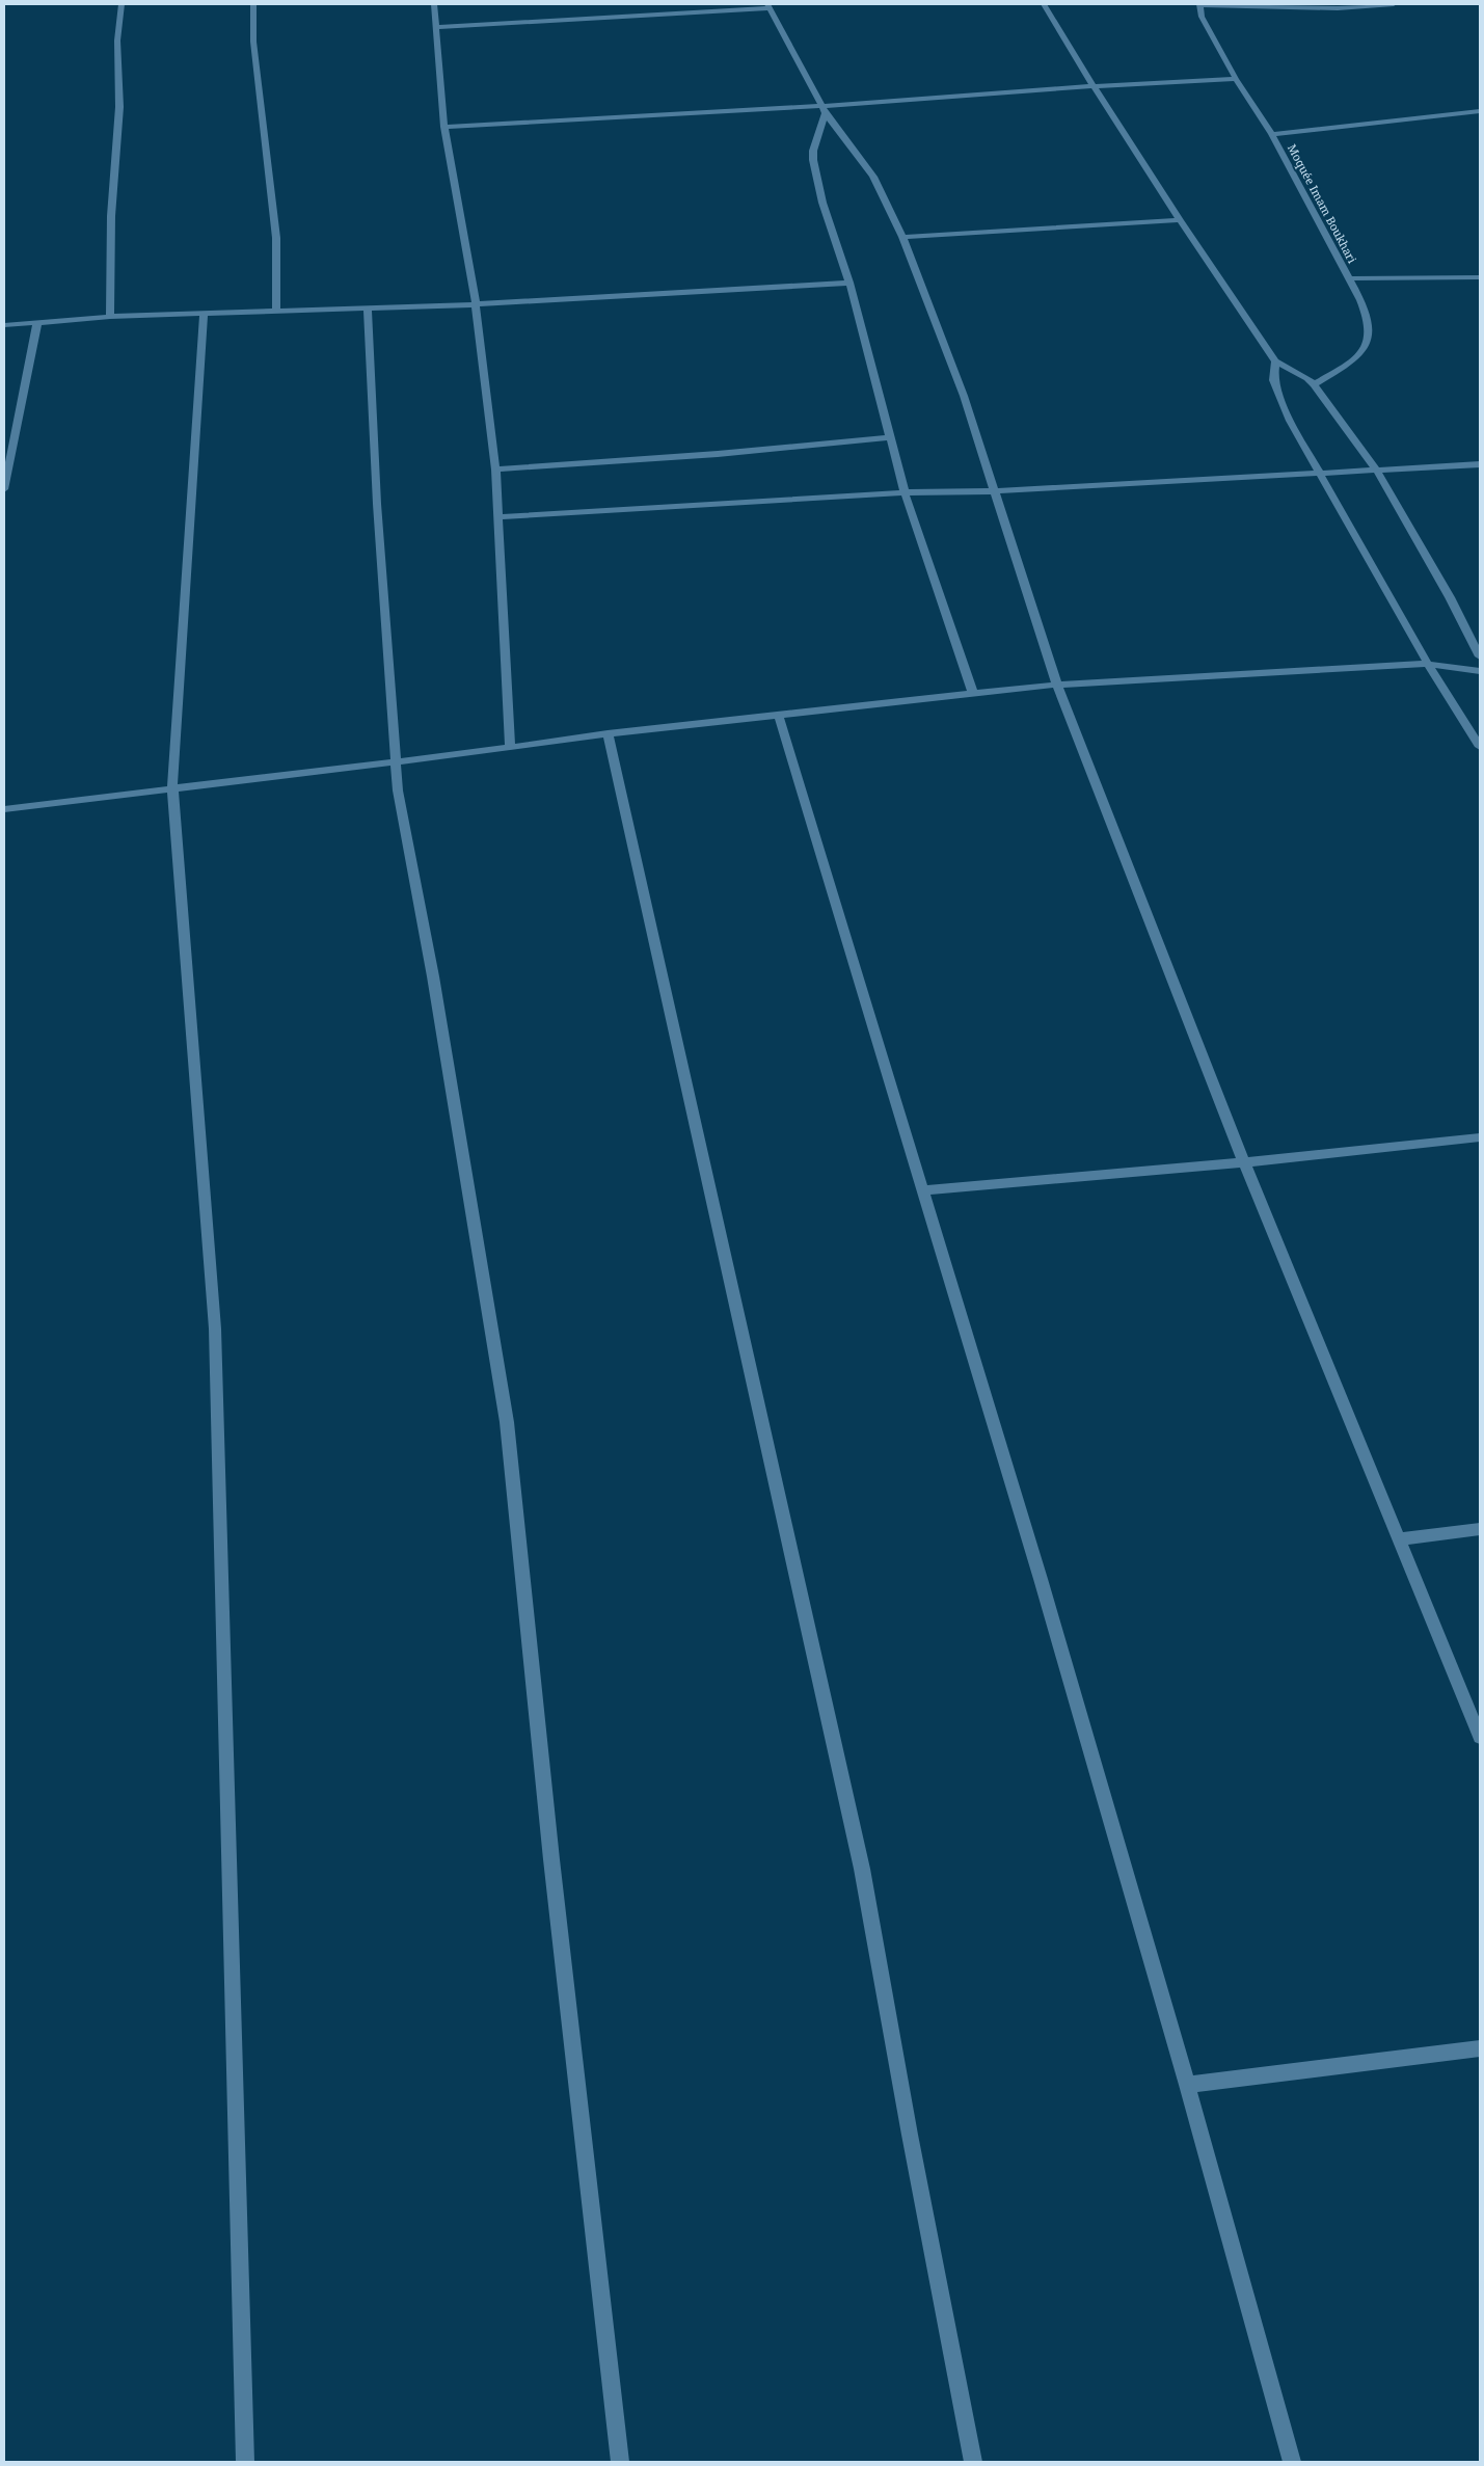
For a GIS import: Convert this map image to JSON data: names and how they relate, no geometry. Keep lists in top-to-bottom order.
{
  "streets": {
    "street": ["Moquée Imam Boukhari"]
  }
}
